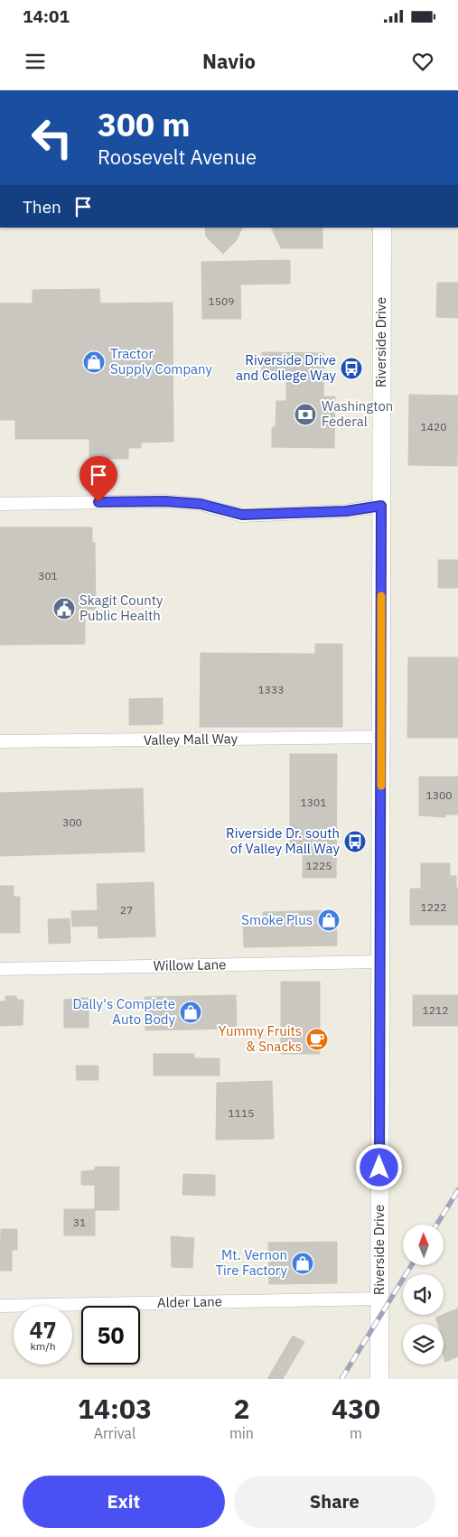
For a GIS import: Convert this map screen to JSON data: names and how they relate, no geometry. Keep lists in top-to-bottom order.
{
  "streets": {
    "main road": ["Riverside Drive"],
    "street": ["Valley Mall Way", "Willow Lane", "Alder Lane"]
  },
  "crossings": [
    ["Riverside Drive", "Valley Mall Way"],
    ["Riverside Drive", "Willow Lane"],
    ["Riverside Drive", "Alder Lane"]
  ],
  "places": {
    "shop": [
      "Tractor Supply Company",
      "Smoke Plus",
      "Dally's Complete Auto Body",
      "Mt. Vernon Tire Factory"
    ],
    "bus stop": ["Riverside Drive and College Way", "Riverside Dr. south of Valley Mall Way"],
    "bank": ["Washington Federal"],
    "public building": ["Skagit County Public Health"],
    "cafe": ["Yummy Fruits & Snacks"]
  },
  "house_numbers": [
    "1509",
    "1420",
    "301",
    "1333",
    "1300",
    "1301",
    "300",
    "1225",
    "1222",
    "27",
    "1212",
    "1115",
    "31"
  ],
  "north": "top",
  "page": {
    "status": "14:01",
    "header": "Navio",
    "turn": ["300 m", "Roosevelt Avenue"],
    "then": "Then",
    "speed": "47 km/h",
    "limit": "50",
    "eta": [
      "14:03",
      "Arrival",
      "2",
      "min",
      "430",
      "m"
    ],
    "buttons": ["Exit", "Share"]
  }
}
